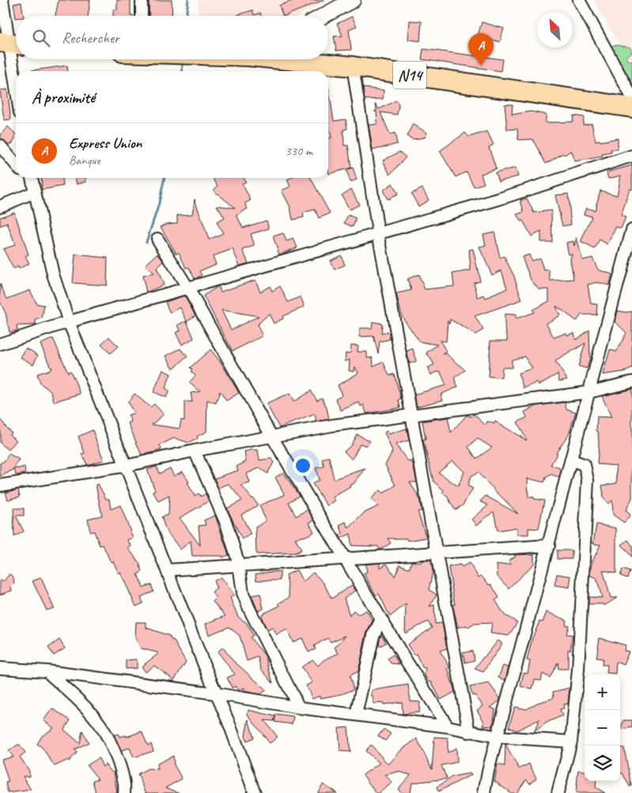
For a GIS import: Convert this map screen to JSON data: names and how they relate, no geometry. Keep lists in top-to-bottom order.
{
  "streets": {
    "highway": ["N14"]
  },
  "north": "top left",
  "page": {
    "search": "Rechercher",
    "pins": "A",
    "heading": "À proximité",
    "list": [
      {
        "mark": "A",
        "name": "Express Union",
        "note": "Banque",
        "value": "330 m"
      }
    ],
    "map_buttons": ["+", "−"]
  }
}
